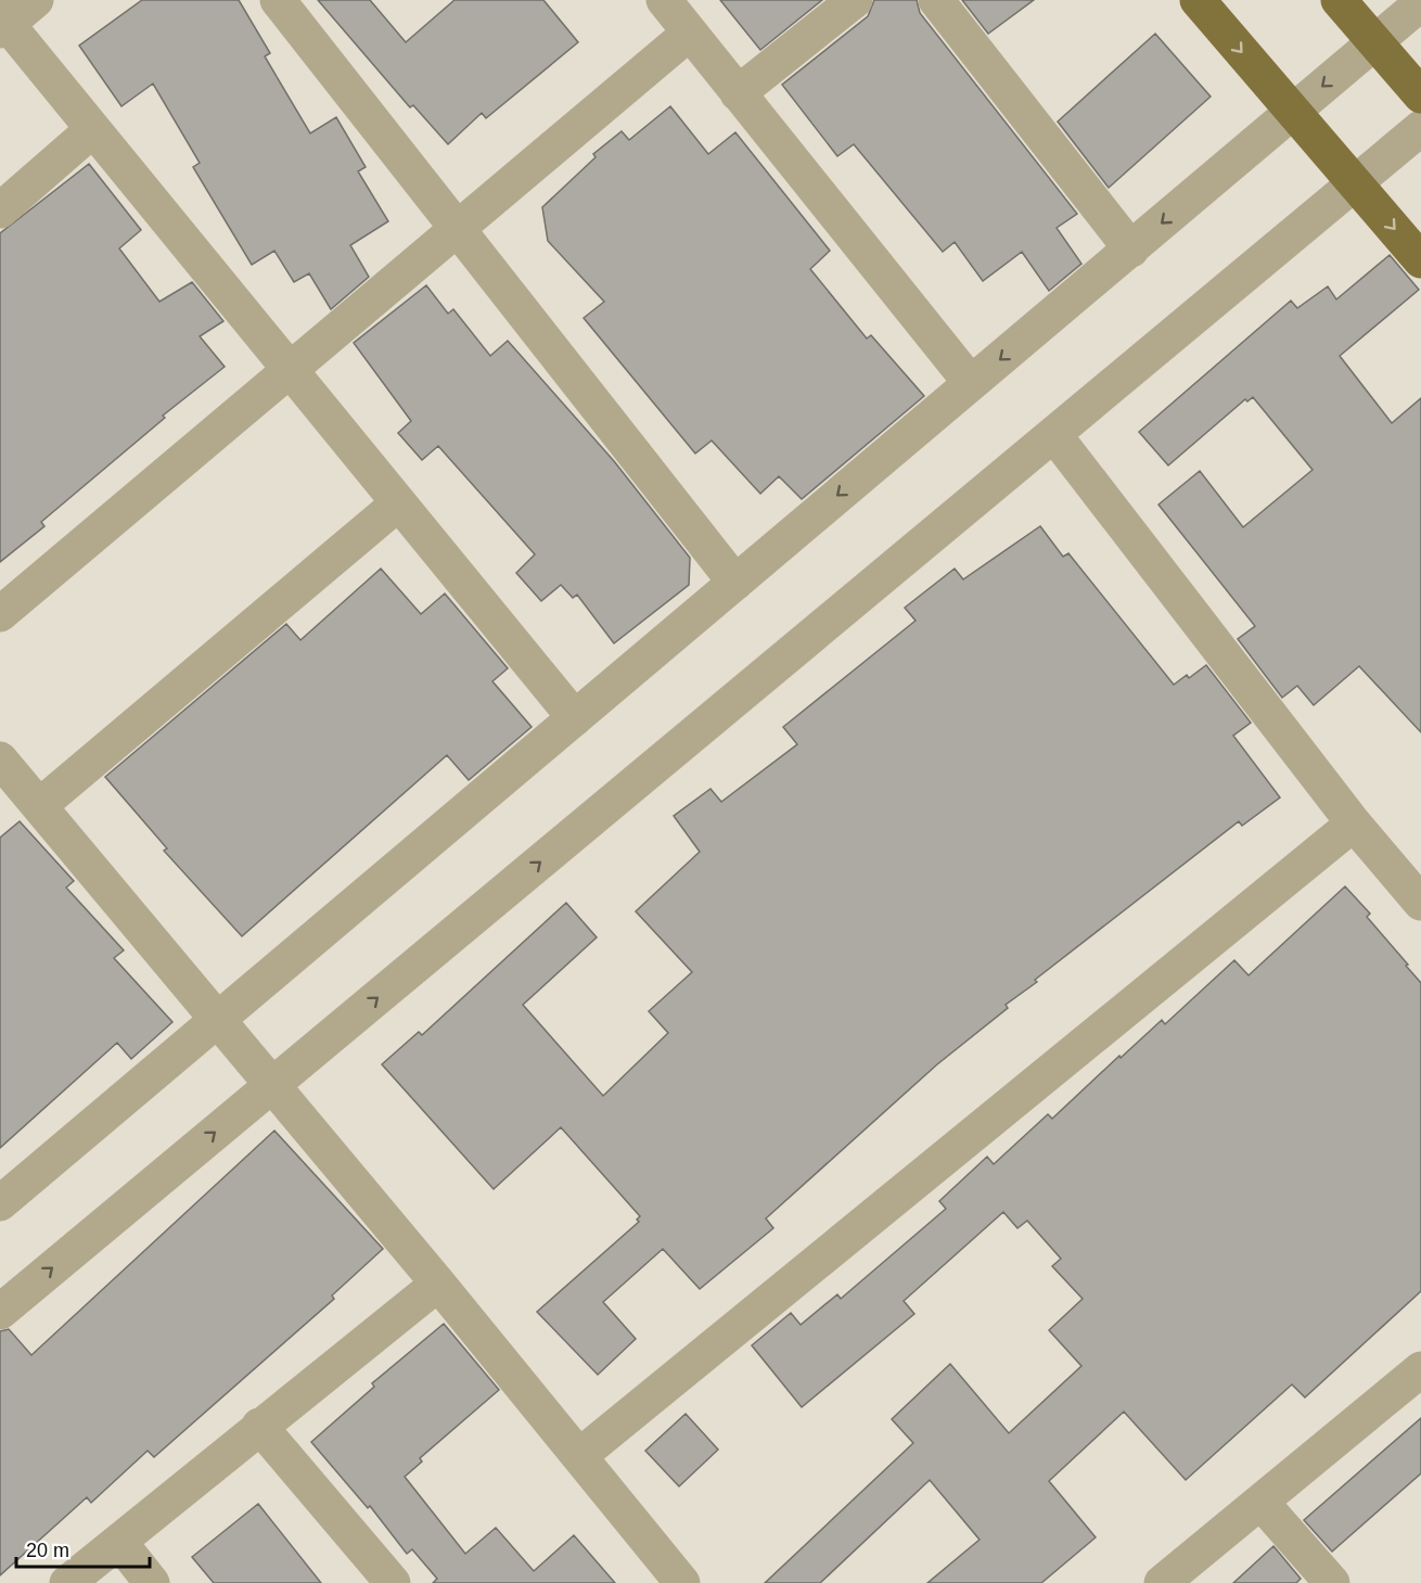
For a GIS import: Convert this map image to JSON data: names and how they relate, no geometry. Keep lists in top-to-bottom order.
{
  "scale_bar": "20 m"
}
